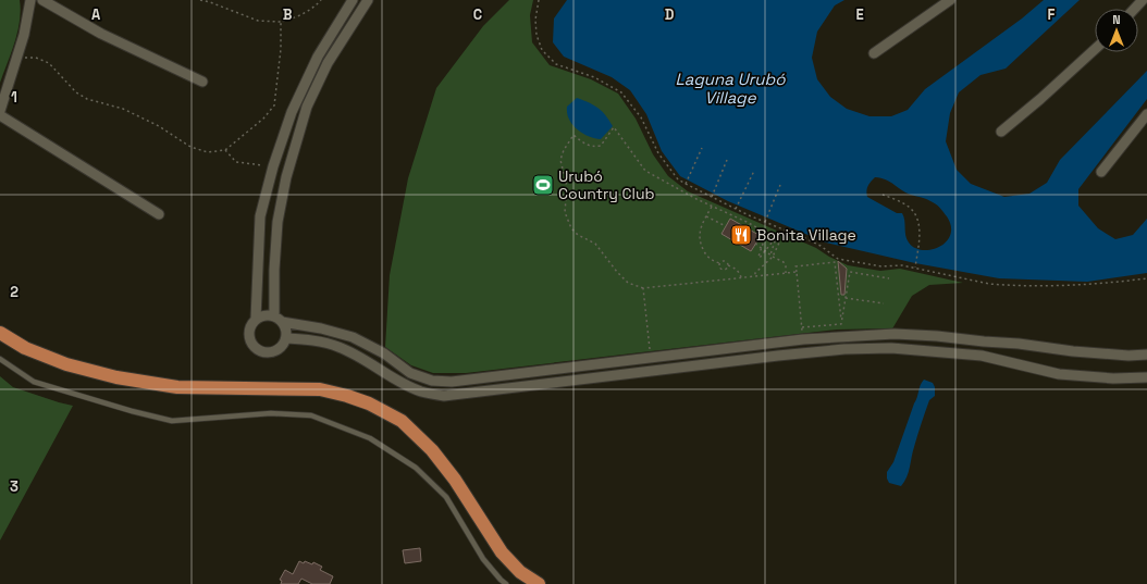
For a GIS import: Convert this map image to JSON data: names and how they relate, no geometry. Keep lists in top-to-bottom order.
{
  "water": ["Laguna Urubó Village"],
  "places": {
    "sports": ["Urubó Country Club"],
    "restaurant": ["Bonita Village"]
  },
  "north": "top",
  "grid": {
    "columns": [
      "A",
      "B",
      "C",
      "D",
      "E",
      "F"
    ],
    "rows": ["1", "2", "3"]
  }
}
